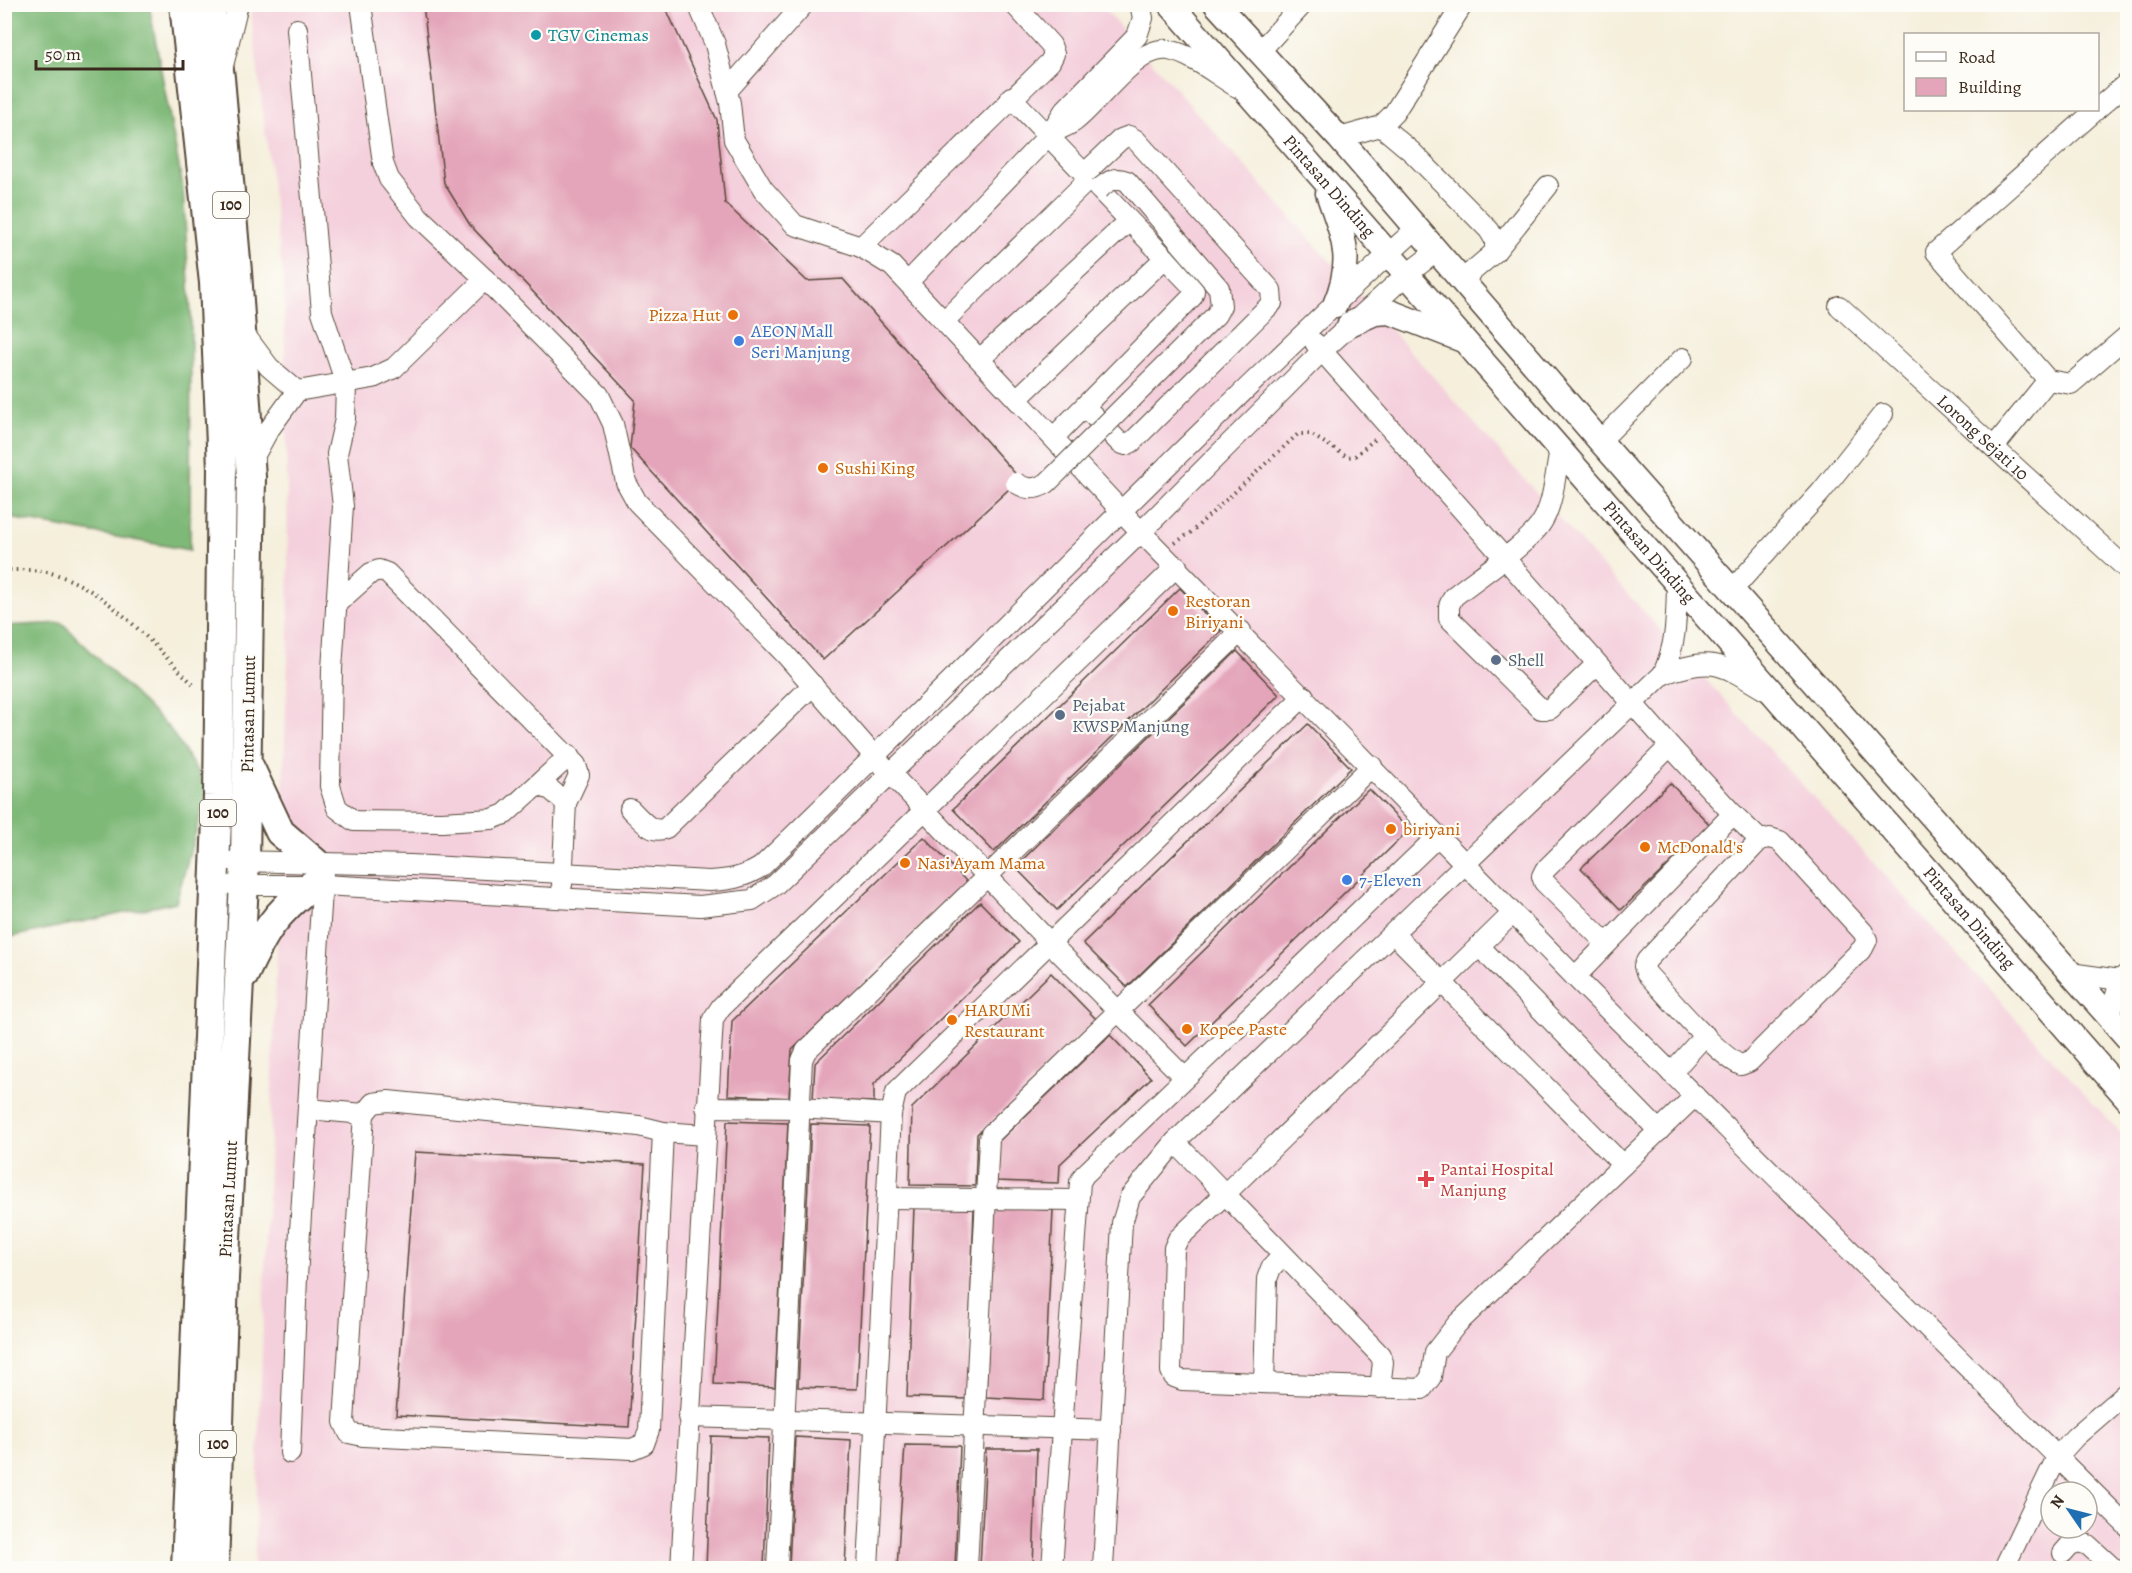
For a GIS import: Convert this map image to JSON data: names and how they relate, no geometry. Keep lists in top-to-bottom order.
{
  "streets": {
    "highway": ["100", "Pintasan Lumut"],
    "main road": ["Pintasan Dinding"],
    "street": ["Lorong Sejati 10"]
  },
  "places": {
    "other": [
      "TGV Cinemas",
      "Pizza Hut",
      "AEON Mall Seri Manjung",
      "Sushi King",
      "Restoran Biriyani",
      "Shell",
      "Pejabat KWSP Manjung",
      "biriyani",
      "McDonald's",
      "Nasi Ayam Mama",
      "7-Eleven",
      "HARUMi Restaurant",
      "Kopee Paste"
    ],
    "health": ["Pantai Hospital Manjung"]
  },
  "legend": ["Road", "Building"],
  "scale_bar": "50 m",
  "north": "top left"
}
